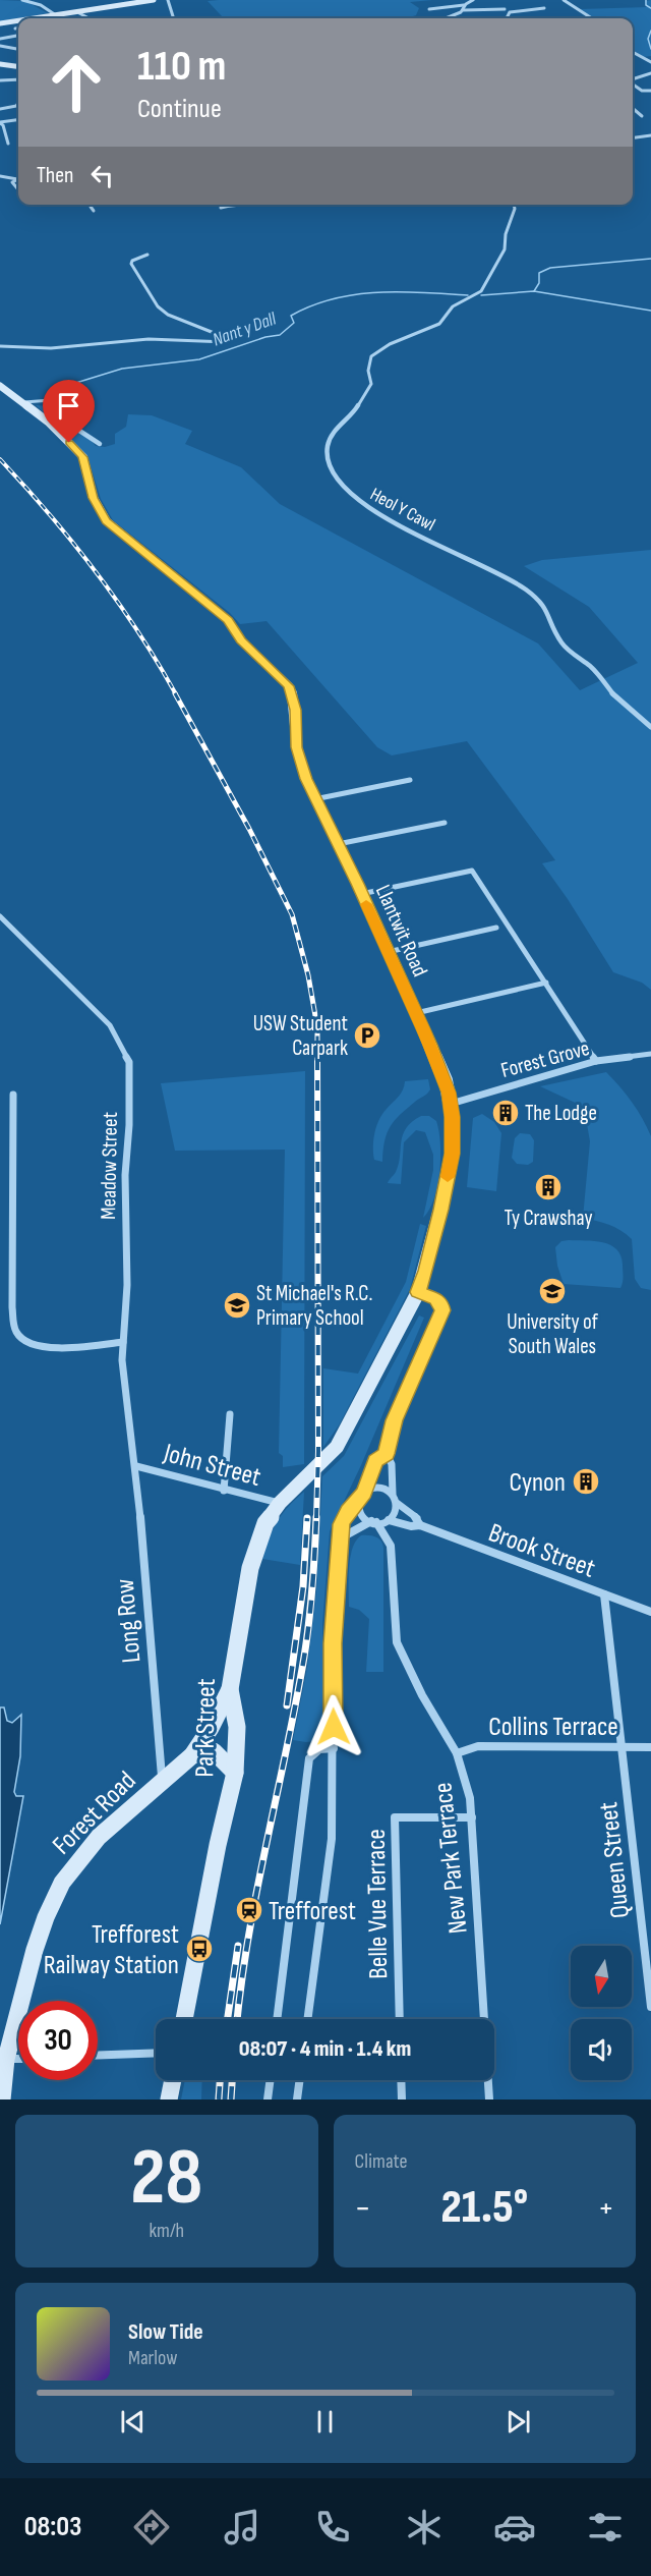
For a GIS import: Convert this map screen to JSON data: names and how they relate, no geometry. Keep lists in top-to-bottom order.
{
  "streets": {
    "main road": ["Llantwit Road", "Park Street", "Forest Road"],
    "street": [
      "Heol Y Cawl",
      "Forest Grove",
      "Meadow Street",
      "John Street",
      "Brook Street",
      "Long Row",
      "Collins Terrace",
      "New Park Terrace",
      "Queen Street",
      "Belle Vue Terrace"
    ]
  },
  "crossings": [
    ["Llantwit Road", "Forest Grove"],
    ["Llantwit Road", "John Street"],
    ["Llantwit Road", "Park Street"],
    ["Meadow Street", "John Street"],
    ["Meadow Street", "Long Row"],
    ["John Street", "Long Row"],
    ["John Street", "Park Street"],
    ["Brook Street", "New Park Terrace"],
    ["Brook Street", "Queen Street"],
    ["Long Row", "Forest Road"],
    ["Collins Terrace", "New Park Terrace"],
    ["Collins Terrace", "Queen Street"],
    ["Park Street", "Forest Road"],
    ["New Park Terrace", "Belle Vue Terrace"]
  ],
  "water": ["Nant y Dall"],
  "places": {
    "parking": ["USW Student Carpark"],
    "building": ["The Lodge", "Ty Crawshay", "Cynon"],
    "school or university": ["University of South Wales", "St Michael's R.C. Primary School"],
    "station": ["Trefforest"],
    "bus stop": ["Trefforest Railway Station"]
  },
  "north": "bottom",
  "page": {
    "turn": ["110 m", "Continue"],
    "then": "Then",
    "limit": "30",
    "trip": "08:07 · 4 min · 1.4 km",
    "tile": [
      ["28", "km/h"],
      "Climate"
    ],
    "heat": ["−", "21.5°", "+"],
    "song": ["Slow Tide", "Marlow"],
    "tabs": "08:03"
  }
}
